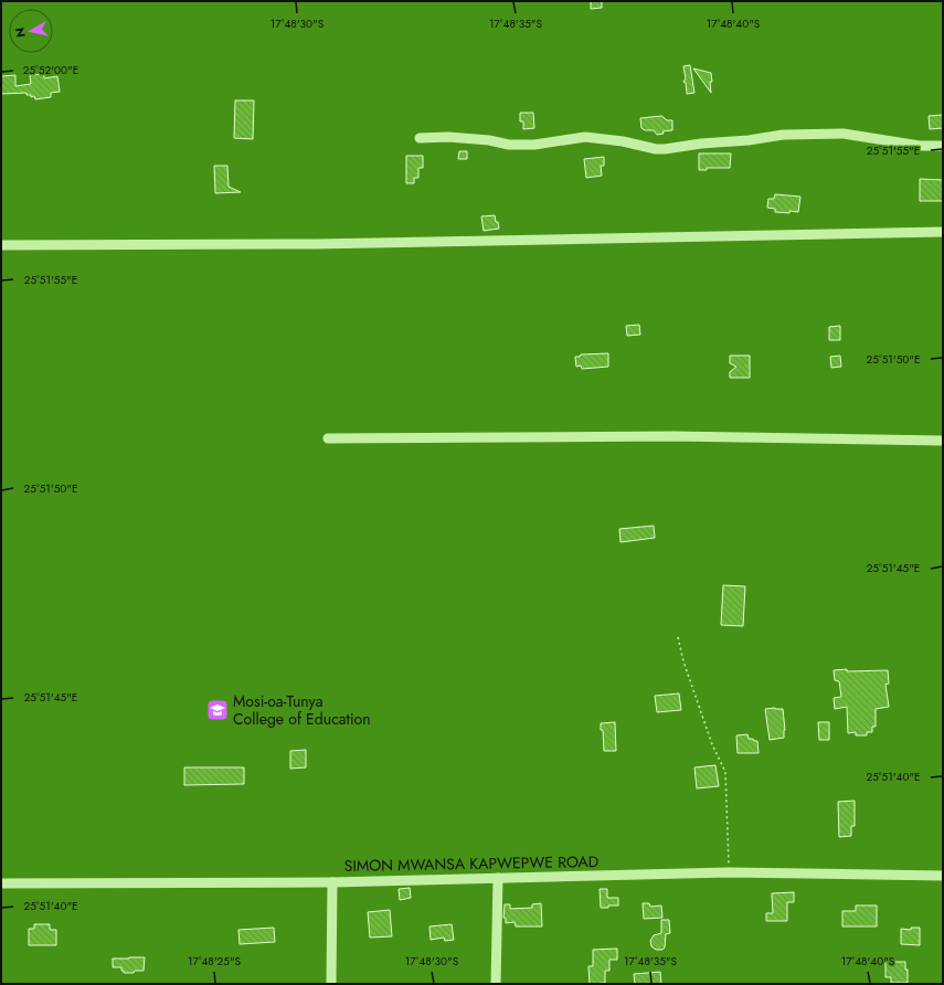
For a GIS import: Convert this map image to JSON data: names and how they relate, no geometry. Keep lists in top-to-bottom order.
{
  "streets": {
    "street": ["SIMON MWANSA KAPWEPWE ROAD"]
  },
  "places": {
    "school or university": ["Mosi-oa-Tunya College of Education"]
  },
  "north": "left",
  "coordinates": [
    "17°48'30\"S",
    "17°48'35\"S",
    "17°48'40\"S",
    "25°52'00\"E",
    "25°51'55\"E",
    "25°51'50\"E",
    "25°51'45\"E",
    "25°51'40\"E",
    "17°48'25\"S"
  ]
}
